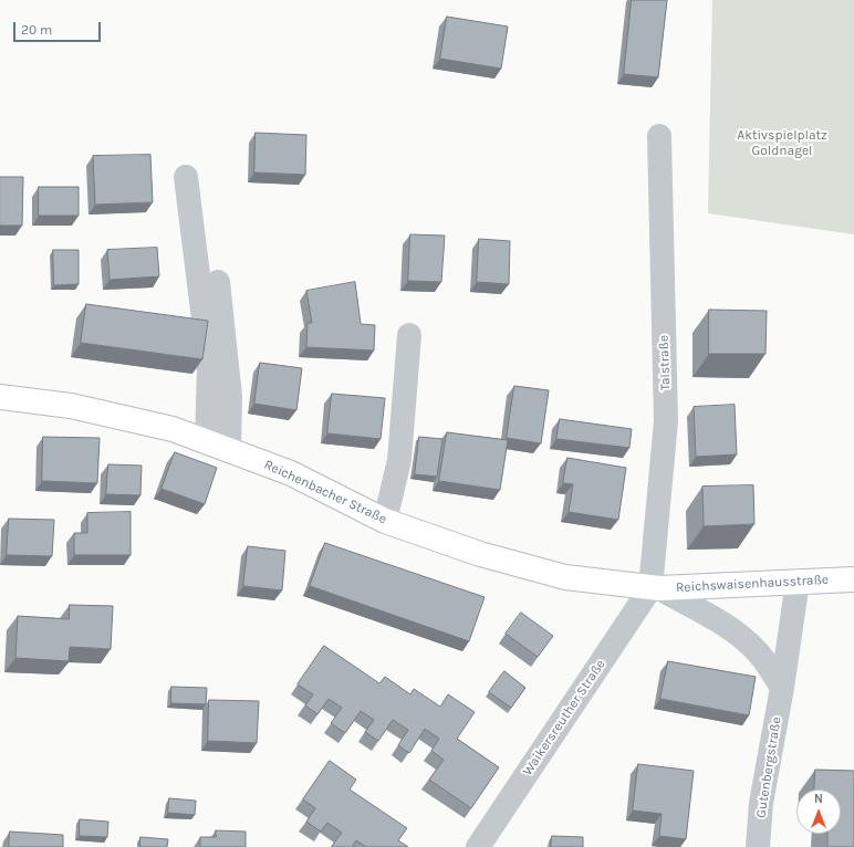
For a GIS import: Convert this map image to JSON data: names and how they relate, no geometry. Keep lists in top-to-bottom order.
{
  "streets": {
    "main road": ["Reichenbacher Straße", "Reichswaisenhausstraße"],
    "street": ["Talstraße", "Waikersreuther Straße", "Gutenbergstraße"]
  },
  "crossings": [
    ["Talstraße", "Reichenbacher Straße"],
    ["Talstraße", "Reichswaisenhausstraße"],
    ["Talstraße", "Waikersreuther Straße"],
    ["Reichenbacher Straße", "Reichswaisenhausstraße"],
    ["Reichenbacher Straße", "Waikersreuther Straße"],
    ["Reichswaisenhausstraße", "Waikersreuther Straße"],
    ["Reichswaisenhausstraße", "Gutenbergstraße"]
  ],
  "parks": ["Aktivspielplatz Goldnagel"],
  "scale_bar": "20 m",
  "north": "top"
}
